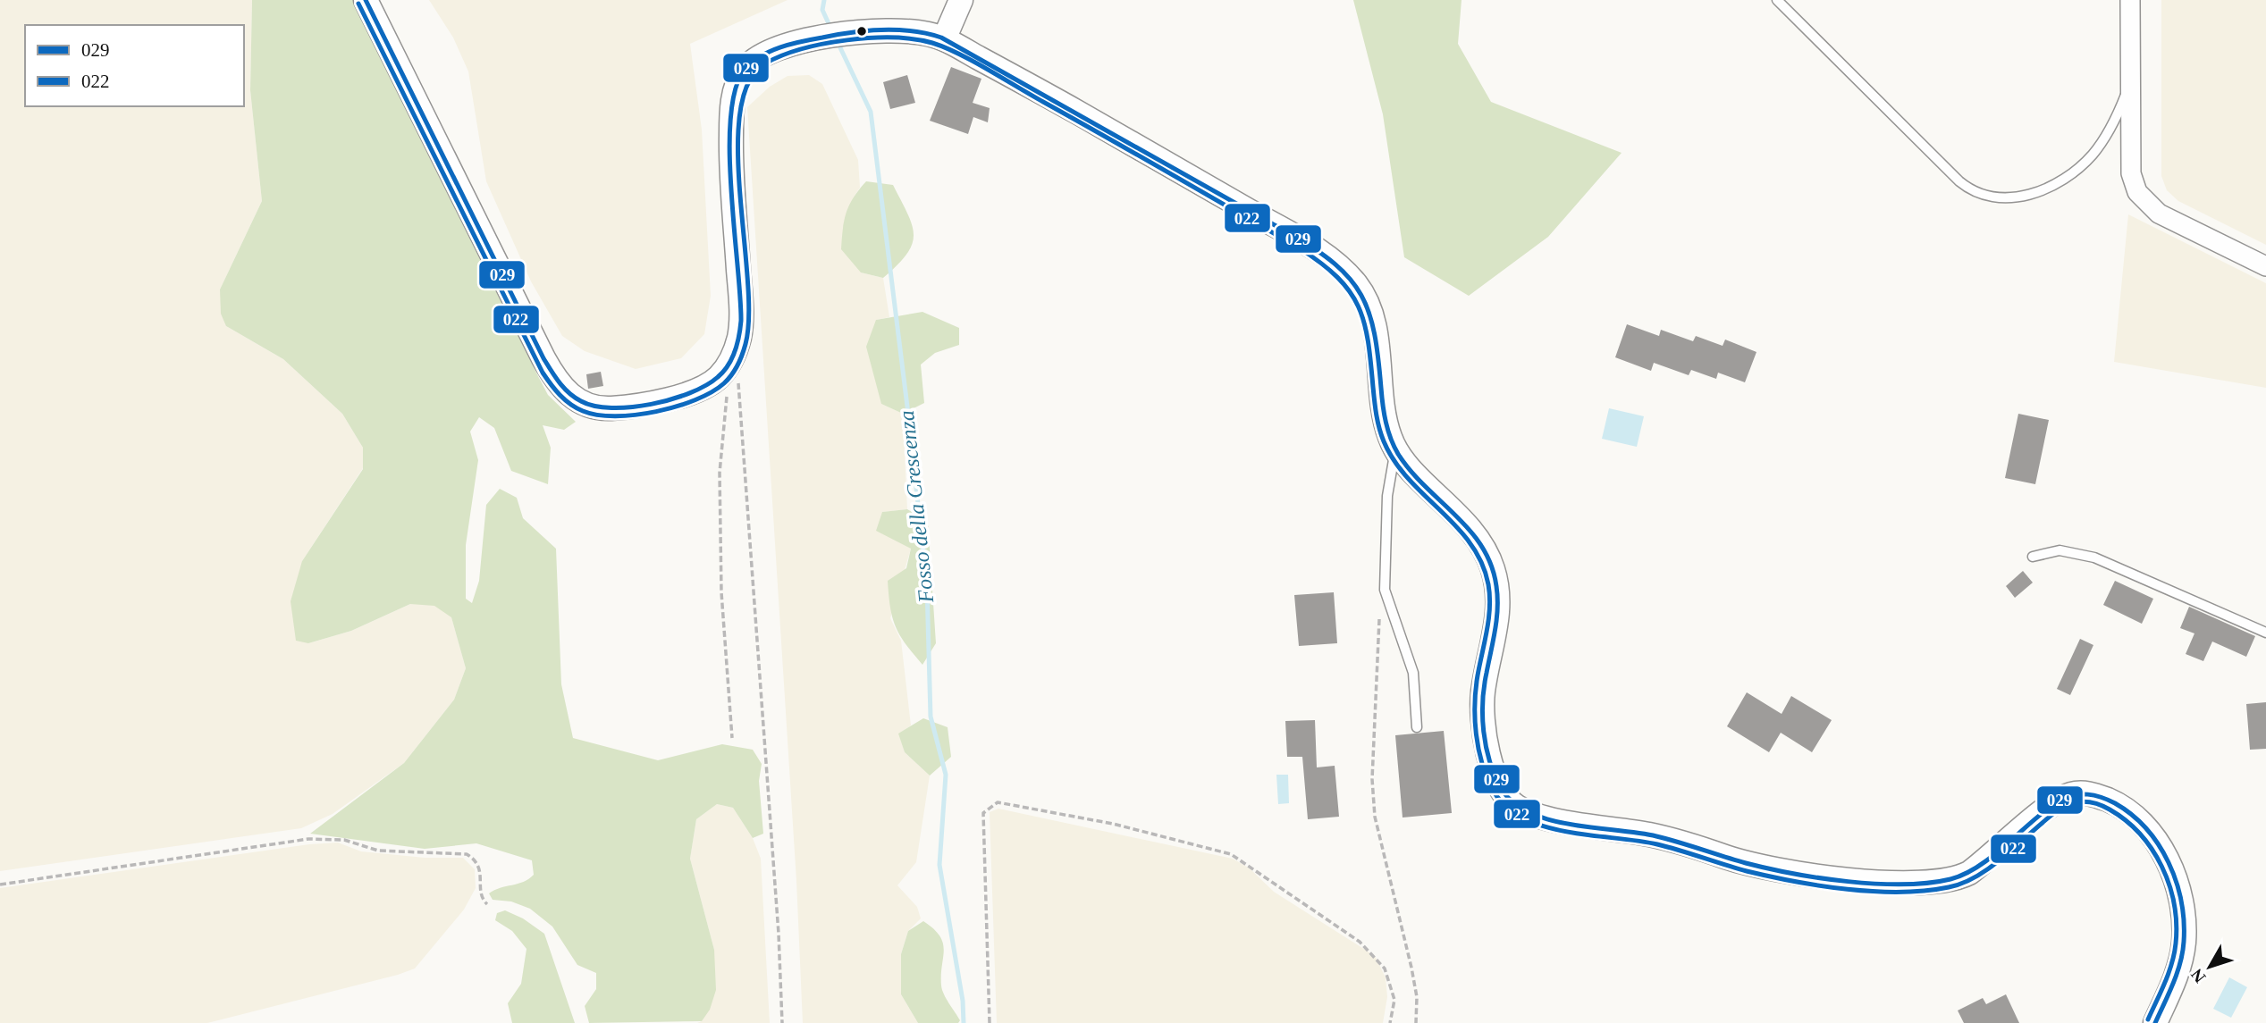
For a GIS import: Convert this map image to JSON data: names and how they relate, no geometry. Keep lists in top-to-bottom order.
{
  "water": ["Fosso della Crescenza"],
  "lines": ["transit line 029", "transit line 022"],
  "legend": ["029", "022"],
  "north": "bottom left"
}
